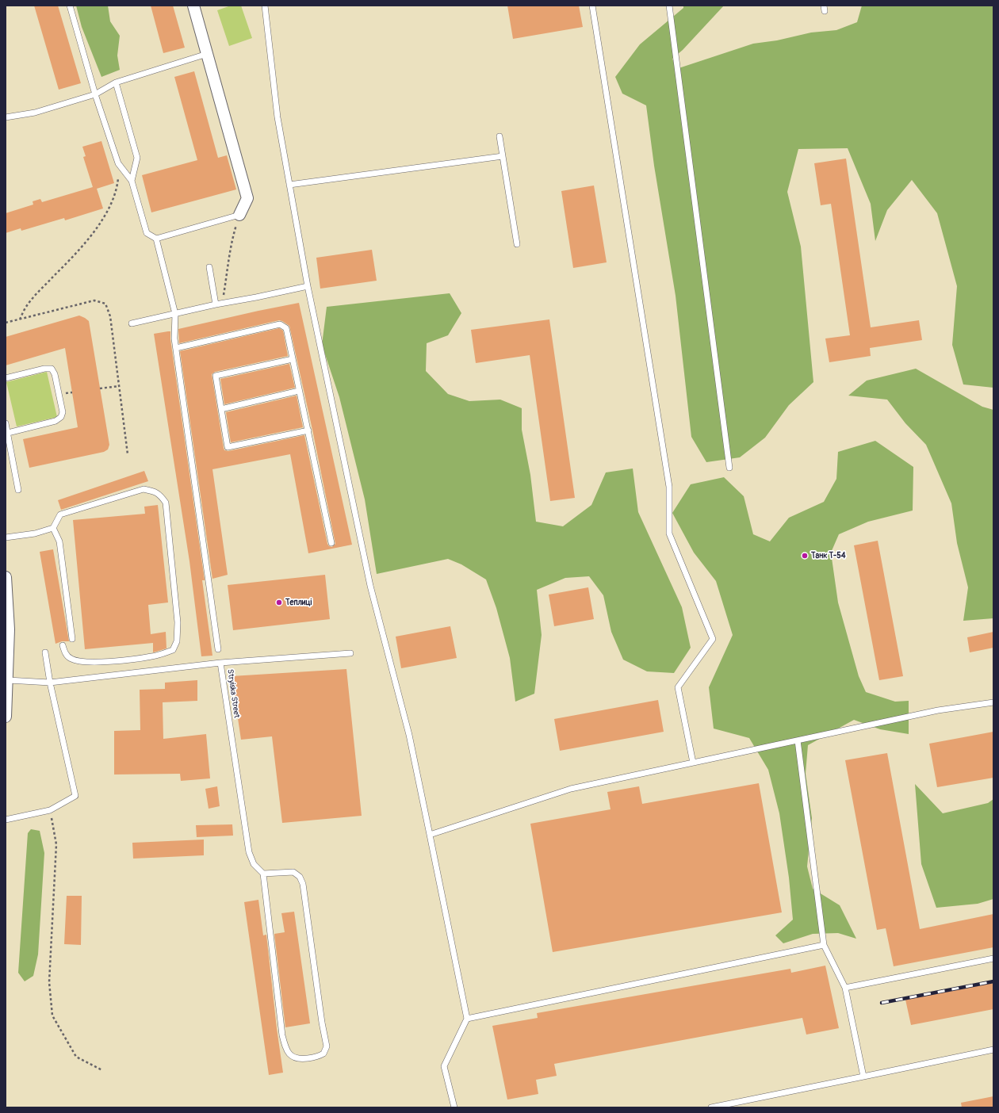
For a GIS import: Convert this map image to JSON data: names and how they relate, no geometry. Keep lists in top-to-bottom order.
{
  "streets": {
    "lane": ["Stryiska Street"]
  },
  "places": ["Танк Т-54", "Теплиці"]
}
